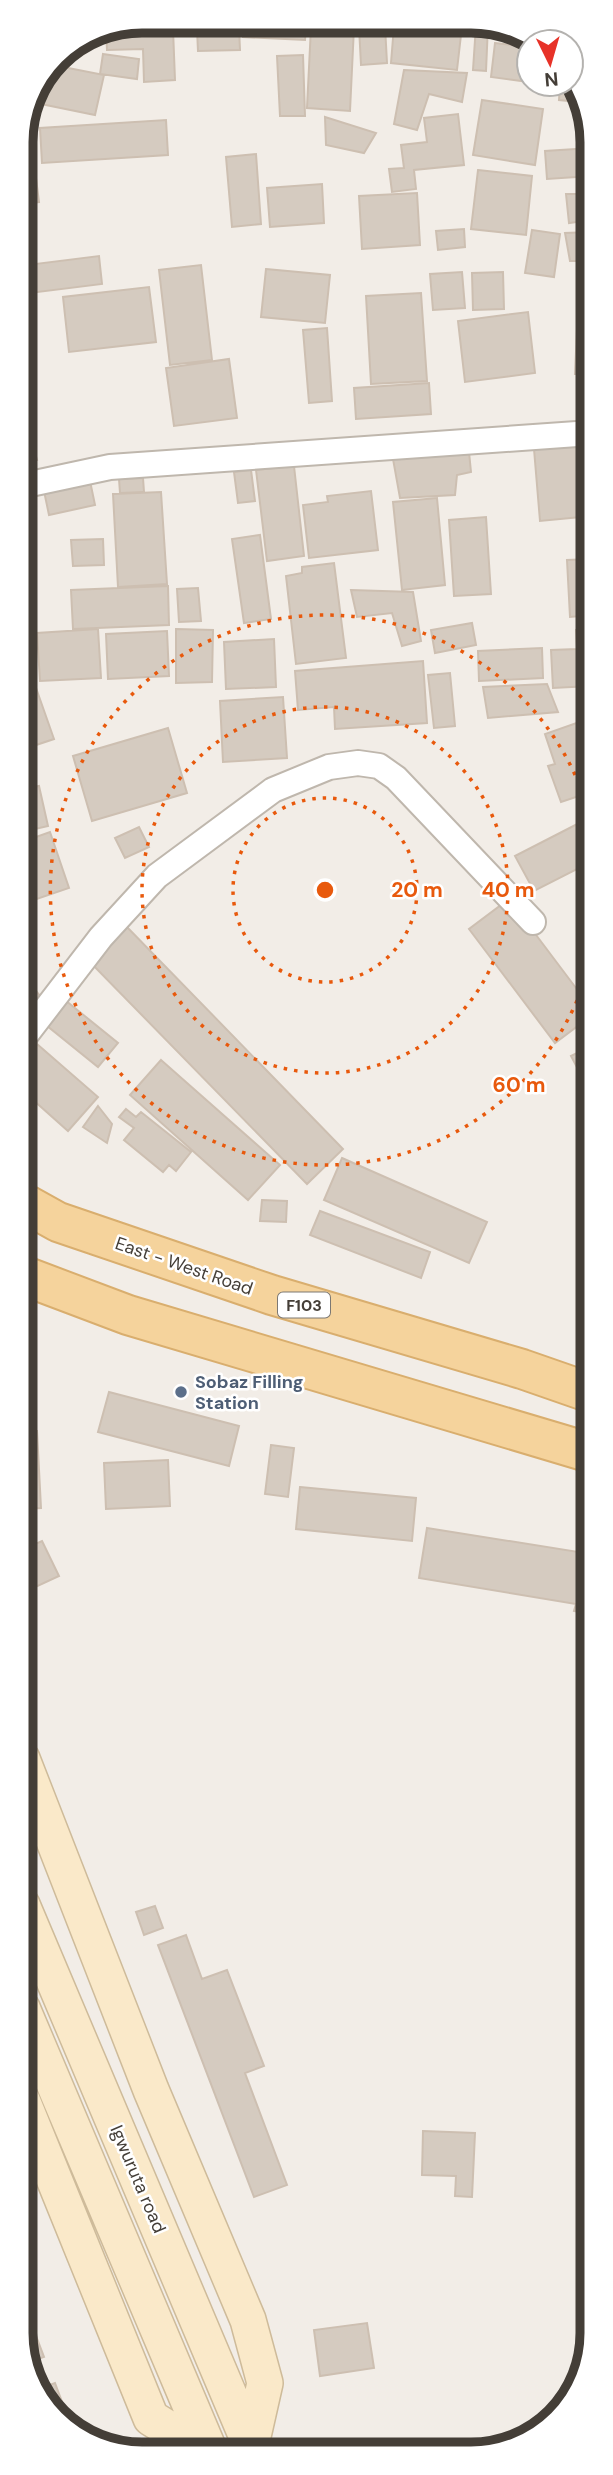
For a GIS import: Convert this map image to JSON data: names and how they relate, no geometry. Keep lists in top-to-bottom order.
{
  "streets": {
    "main road": ["East - West Road", "F103"],
    "street": ["Igwuruta road"]
  },
  "places": ["Sobaz Filling Station"],
  "north": "bottom",
  "rings": ["20 m", "40 m", "60 m"]
}
